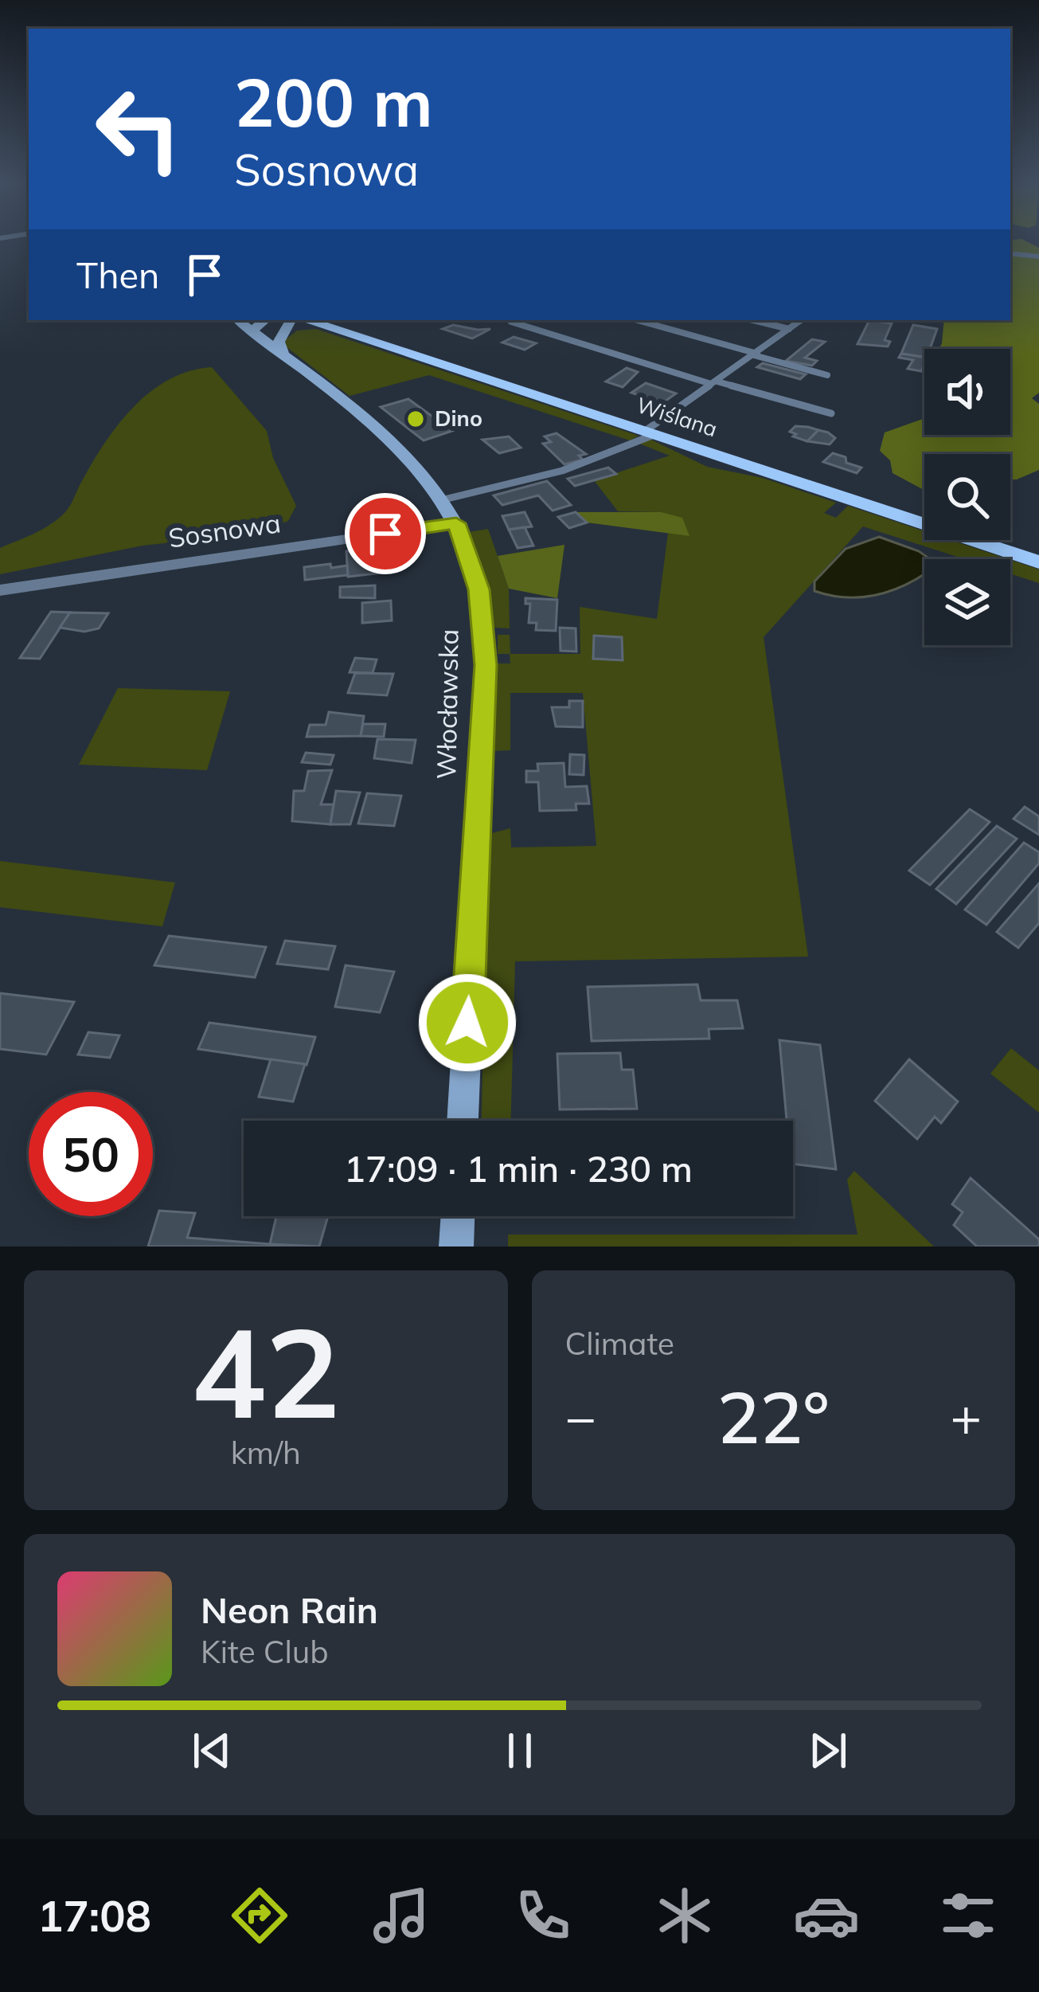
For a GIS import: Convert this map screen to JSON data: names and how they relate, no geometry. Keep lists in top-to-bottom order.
{
  "streets": {
    "main road": ["Wiślana", "Włocławska"],
    "street": ["Sosnowa"]
  },
  "crossings": [
    ["Sosnowa", "Włocławska"]
  ],
  "places": ["Dino"],
  "page": {
    "turn": ["200 m", "Sosnowa"],
    "then": "Then",
    "limit": "50",
    "trip": "17:09 · 1 min · 230 m",
    "tile": [
      ["42", "km/h"],
      "Climate"
    ],
    "heat": ["−", "22°", "+"],
    "song": ["Neon Rain", "Kite Club"],
    "tabs": "17:08"
  }
}
